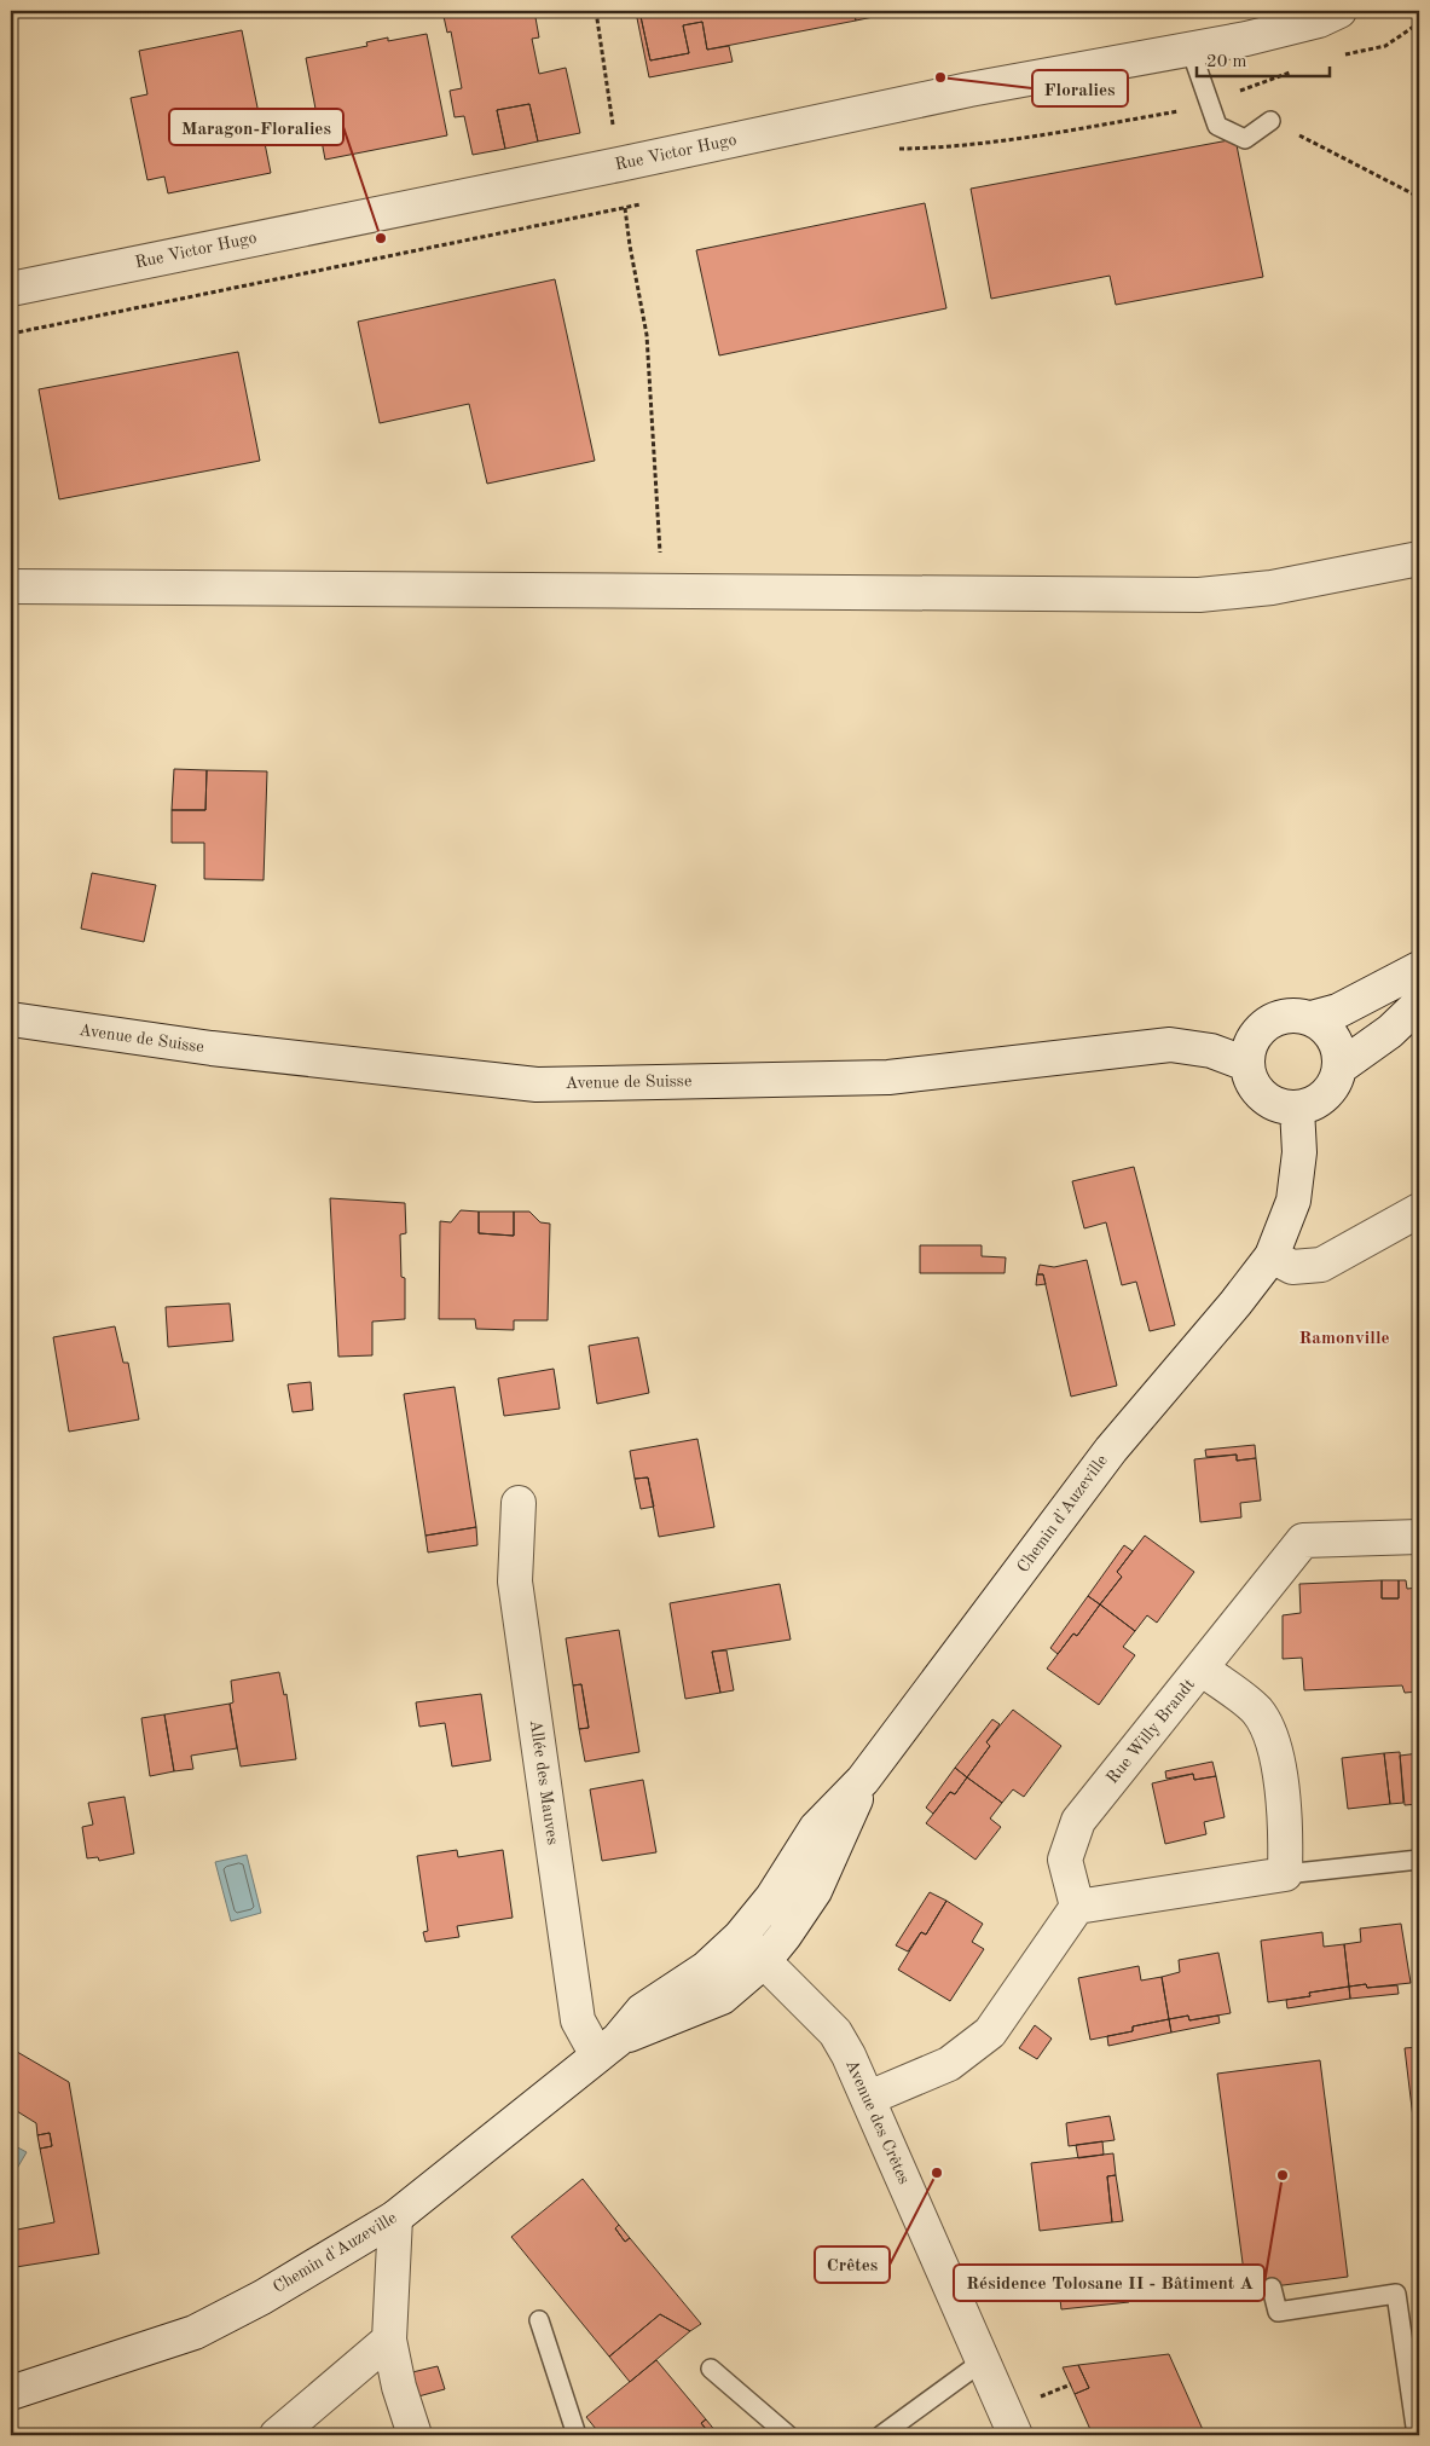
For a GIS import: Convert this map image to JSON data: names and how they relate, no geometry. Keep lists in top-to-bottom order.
{
  "streets": {
    "street": [
      "Rue Victor Hugo",
      "Avenue de Suisse",
      "Chemin d'Auzeville",
      "Rue Willy Brandt",
      "Allée des Mauves",
      "Avenue des Crêtes"
    ]
  },
  "crossings": [
    ["Avenue de Suisse", "Chemin d'Auzeville"],
    ["Chemin d'Auzeville", "Allée des Mauves"],
    ["Chemin d'Auzeville", "Avenue des Crêtes"]
  ],
  "districts": ["Ramonville"],
  "places": [
    "Floralies",
    "Maragon-Floralies",
    "Crêtes",
    "Résidence Tolosane II - Bâtiment A"
  ],
  "scale_bar": "20 m"
}
